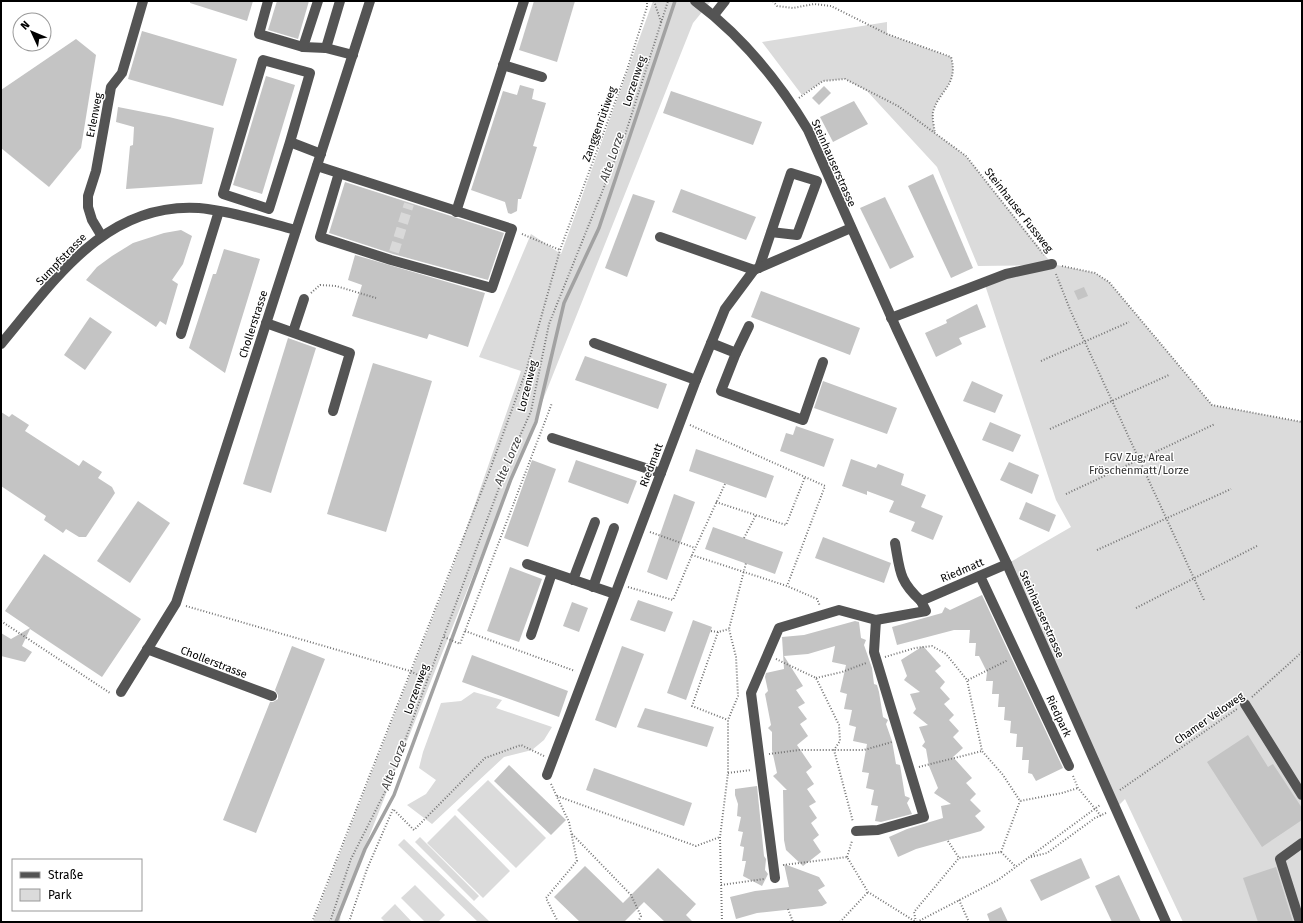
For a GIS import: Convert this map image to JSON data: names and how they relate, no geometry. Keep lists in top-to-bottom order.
{
  "streets": {
    "street": [
      "Erlenweg",
      "Steinhauserstrasse",
      "Sumpfstrasse",
      "Chollerstrasse",
      "Riedmatt",
      "Riedpark"
    ],
    "path": [
      "Lorzenweg",
      "Zanggenrütiweg",
      "Steinhauser Fussweg",
      "Chamer Veloweg"
    ]
  },
  "crossings": [
    ["Lorzenweg", "Zanggenrütiweg"],
    ["Erlenweg", "Sumpfstrasse"],
    ["Steinhauserstrasse", "Steinhauser Fussweg"],
    ["Steinhauserstrasse", "Riedmatt"],
    ["Sumpfstrasse", "Chollerstrasse"],
    ["Riedmatt", "Riedpark"]
  ],
  "water": ["Alte Lorze"],
  "parks": ["FGV Zug, Areal Fröschenmatt/Lorze"],
  "legend": ["Straße", "Park"],
  "north": "top left"
}
